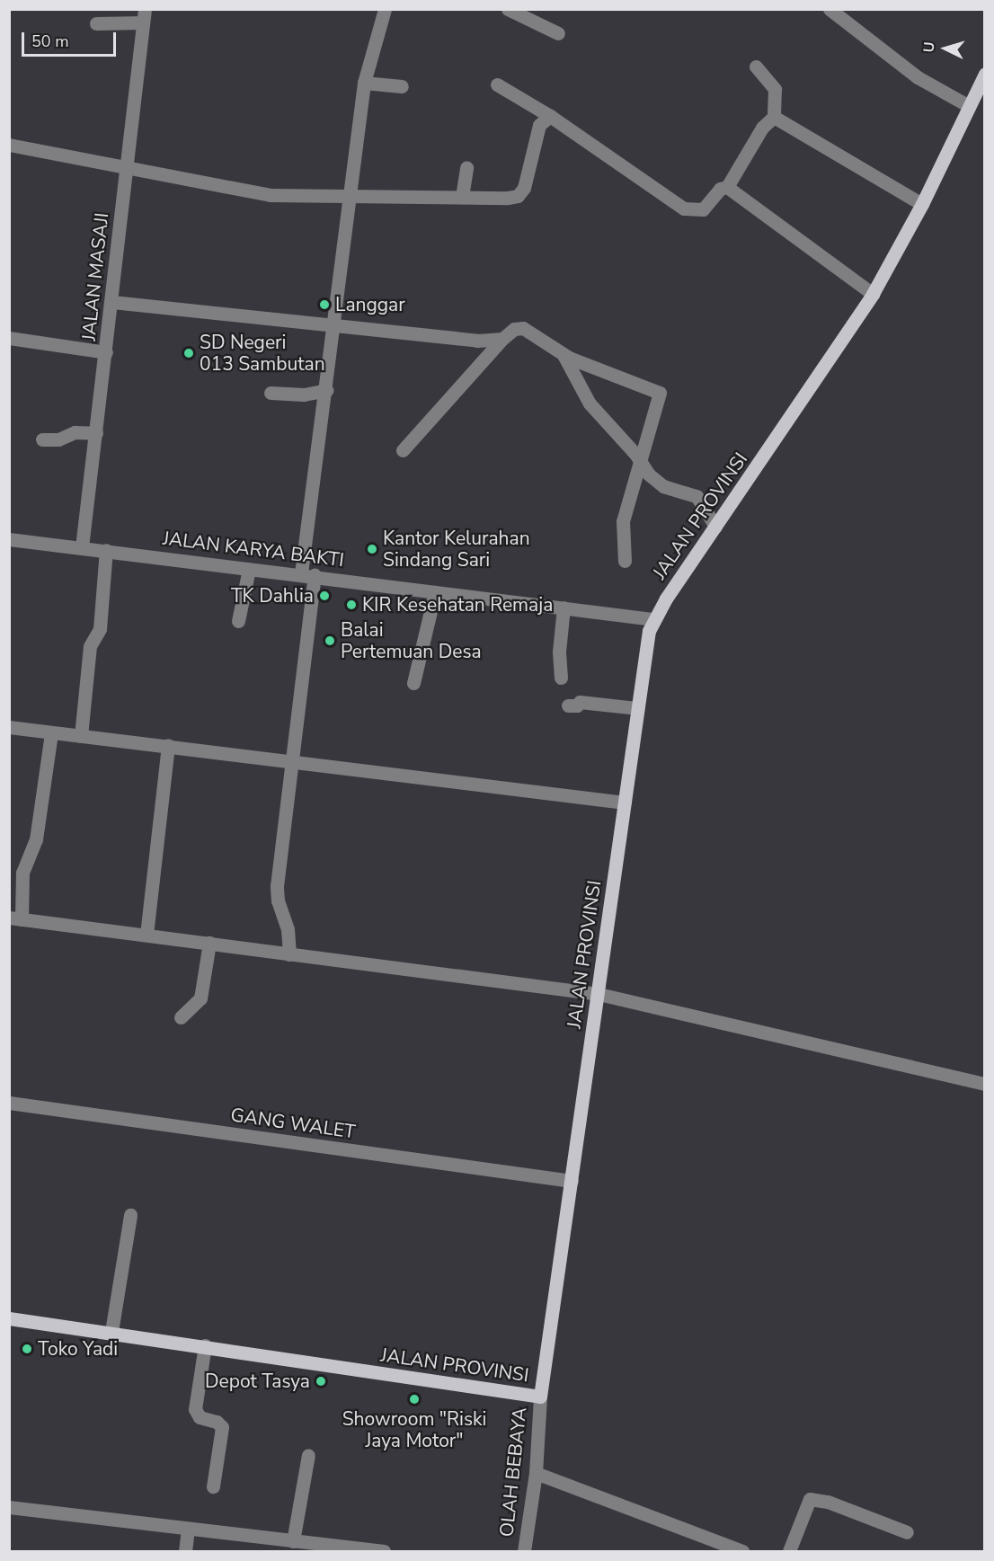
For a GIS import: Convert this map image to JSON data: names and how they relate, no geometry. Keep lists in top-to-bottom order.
{
  "streets": {
    "main road": ["JALAN PROVINSI"],
    "street": [
      "JALAN MASAJI",
      "JALAN KARYA BAKTI",
      "GANG WALET",
      "OLAH BEBAYA"
    ]
  },
  "crossings": [
    ["JALAN MASAJI", "JALAN KARYA BAKTI"],
    ["JALAN PROVINSI", "JALAN KARYA BAKTI"],
    ["JALAN PROVINSI", "GANG WALET"],
    ["JALAN PROVINSI", "OLAH BEBAYA"]
  ],
  "places": [
    "Langgar",
    "SD Negeri 013 Sambutan",
    "Kantor Kelurahan Sindang Sari",
    "TK Dahlia",
    "KIR Kesehatan Remaja",
    "Balai Pertemuan Desa",
    "Toko Yadi",
    "Depot Tasya",
    "Showroom \"Riski Jaya Motor\""
  ],
  "scale_bar": "50 m",
  "north": "left"
}
